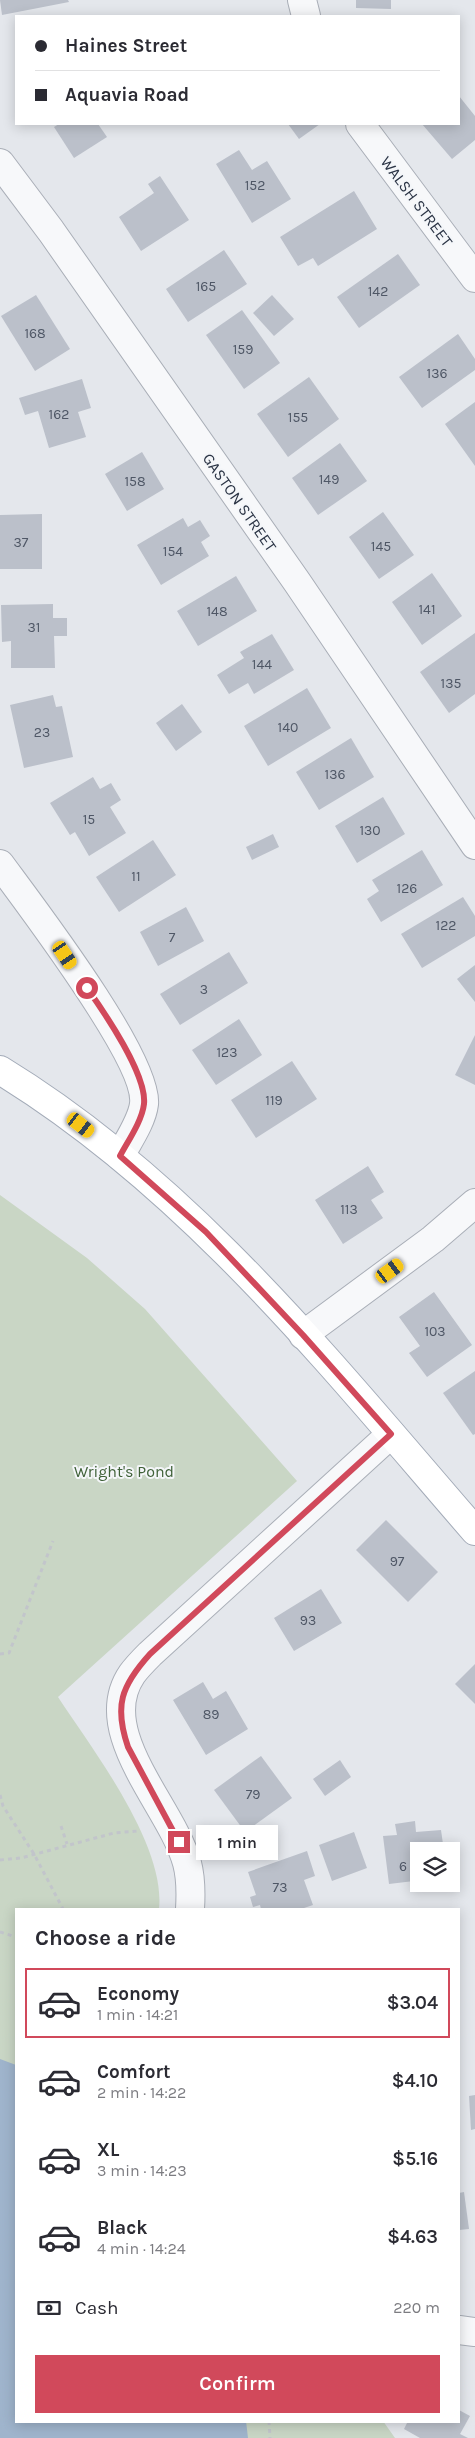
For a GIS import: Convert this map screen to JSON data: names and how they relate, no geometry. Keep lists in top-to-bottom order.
{
  "streets": {
    "street": ["WALSH STREET", "GASTON STREET"]
  },
  "parks": ["Wright's Pond"],
  "house_numbers": [
    "152",
    "165",
    "142",
    "168",
    "159",
    "136",
    "162",
    "155",
    "149",
    "158",
    "37",
    "145",
    "154",
    "141",
    "148",
    "31",
    "144",
    "135",
    "140",
    "23",
    "136",
    "15",
    "130",
    "11",
    "126",
    "122",
    "7",
    "3",
    "123",
    "119",
    "113",
    "103",
    "97",
    "93",
    "89",
    "79",
    "6",
    "73"
  ],
  "page": {
    "banner": ["Haines Street", "Aquavia Road"],
    "bubble": "1 min",
    "heading": "Choose a ride",
    "list": [
      {
        "name": "Economy",
        "note": "1 min · 14:21",
        "value": "$3.04"
      },
      {
        "name": "Comfort",
        "note": "2 min · 14:22",
        "value": "$4.10"
      },
      {
        "name": "XL",
        "note": "3 min · 14:23",
        "value": "$5.16"
      },
      {
        "name": "Black",
        "note": "4 min · 14:24",
        "value": "$4.63"
      }
    ],
    "pay": ["Cash", "220 m"],
    "buttons": "Confirm"
  }
}
